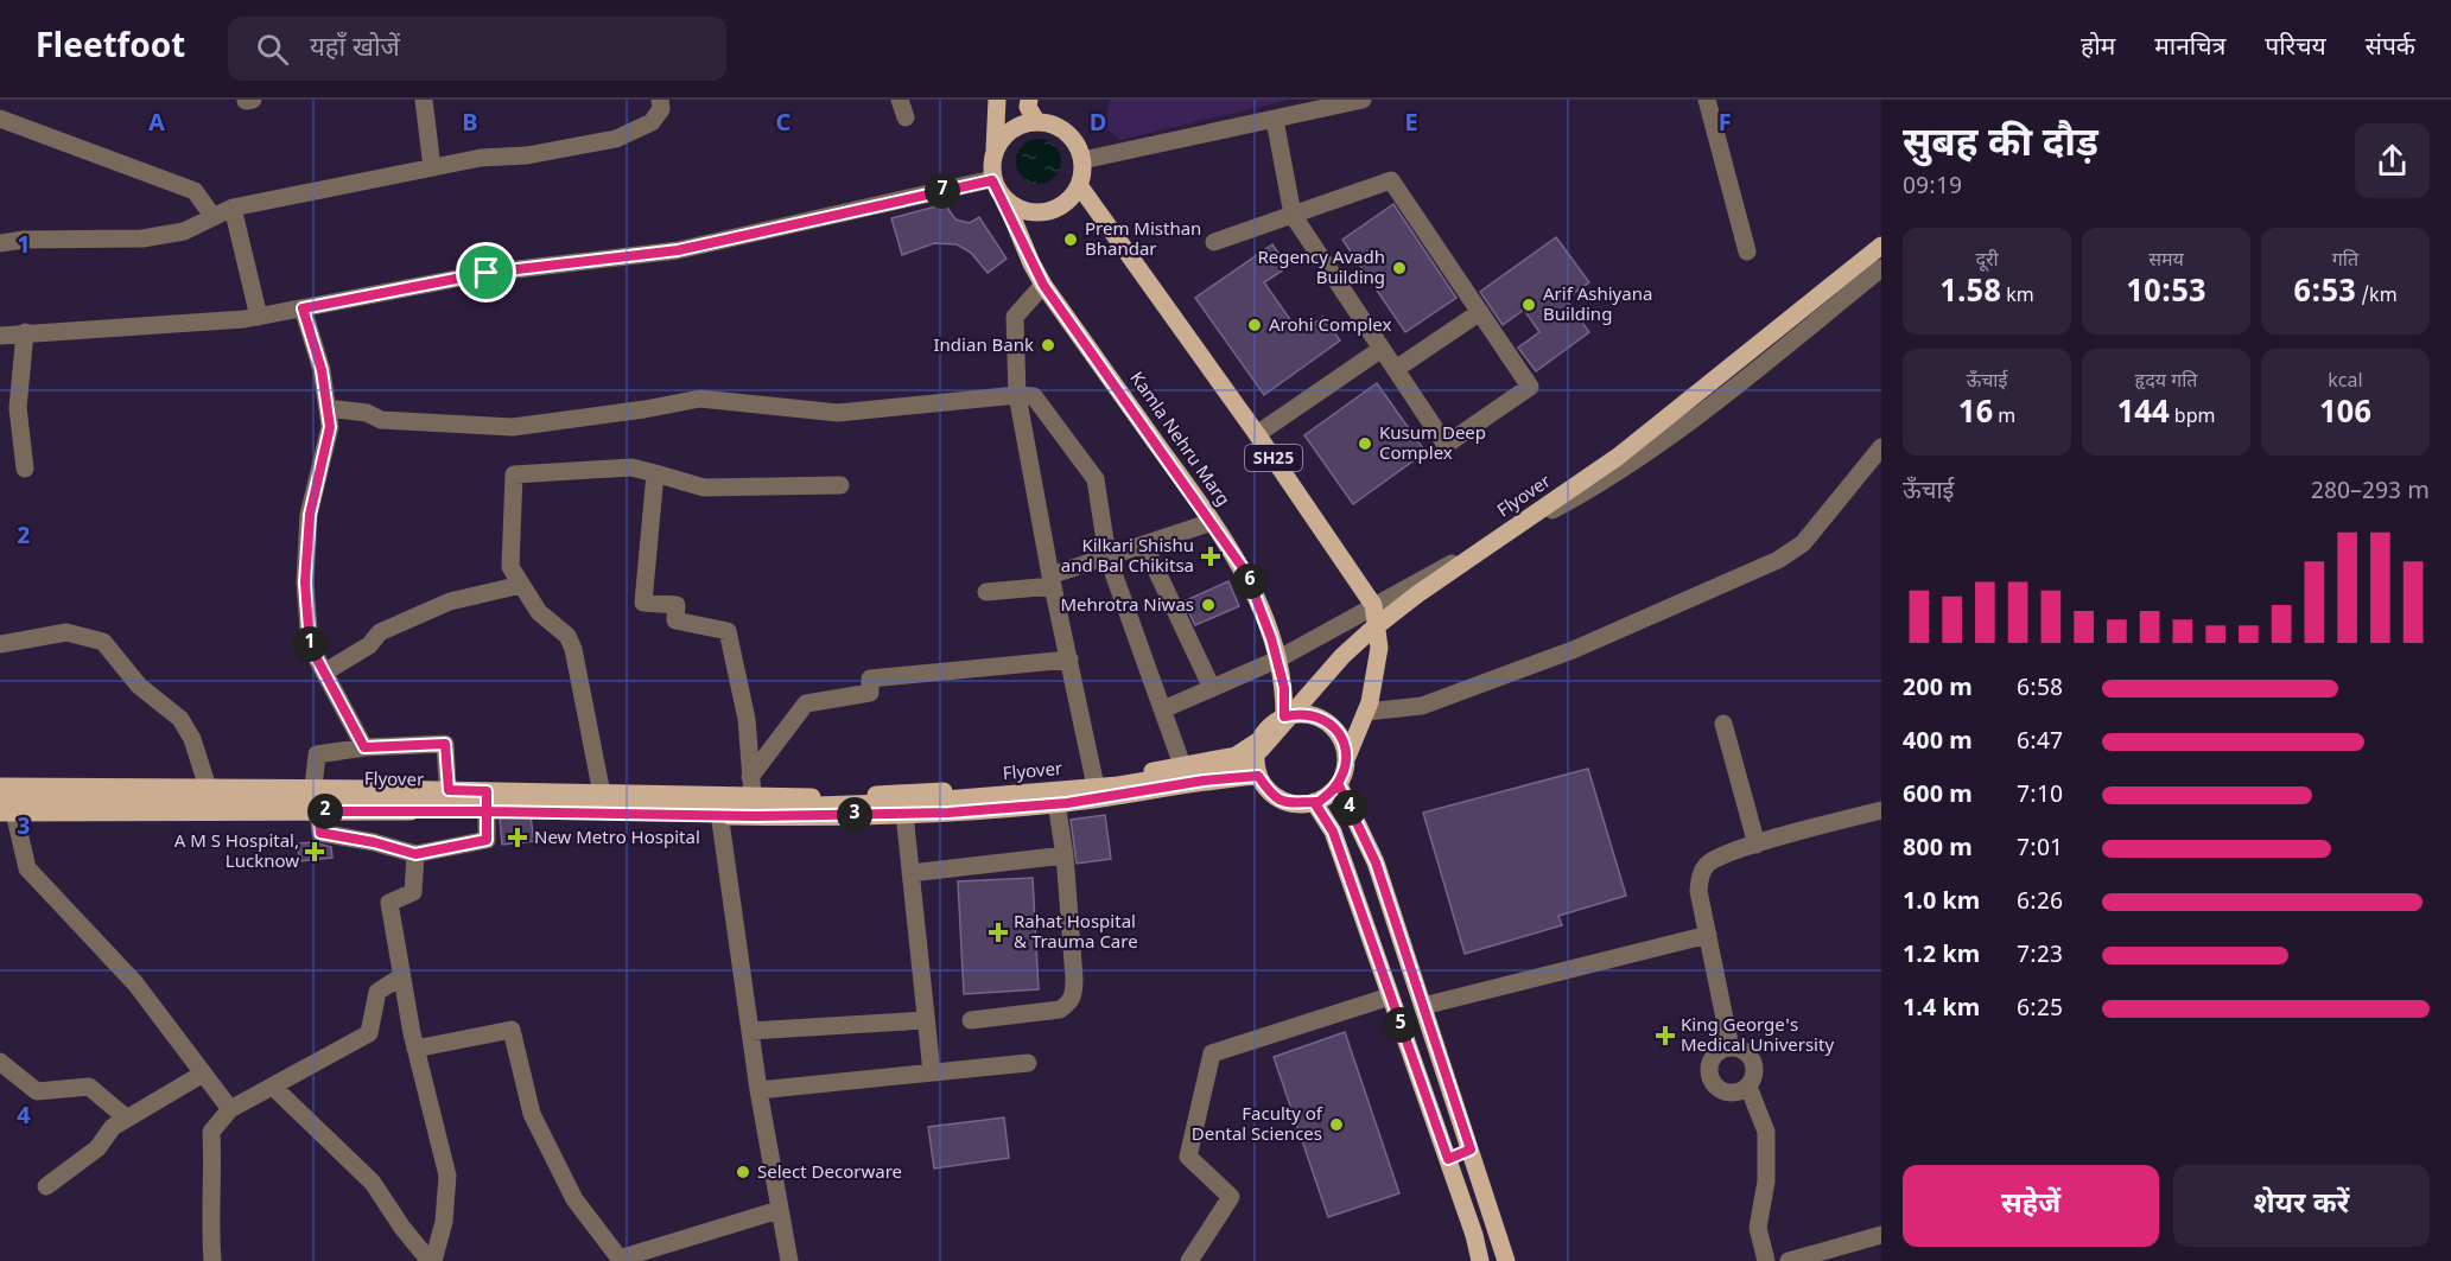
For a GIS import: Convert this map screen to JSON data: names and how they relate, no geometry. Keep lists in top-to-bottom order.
{
  "streets": {
    "main road": ["Kamla Nehru Marg", "SH25", "Flyover"]
  },
  "crossings": [
    ["Kamla Nehru Marg", "SH25"]
  ],
  "places": {
    "other": [
      "Prem Misthan Bhandar",
      "Regency Avadh Building",
      "Arif Ashiyana Building",
      "Arohi Complex",
      "Indian Bank",
      "Kusum Deep Complex",
      "Mehrotra Niwas",
      "Faculty of Dental Sciences",
      "Select Decorware"
    ],
    "health": [
      "Kilkari Shishu and Bal Chikitsa",
      "New Metro Hospital",
      "A M S Hospital, Lucknow",
      "Rahat Hospital & Trauma Care",
      "King George's Medical University"
    ]
  },
  "page": {
    "header": "Fleetfoot",
    "search": "यहाँ खोजें",
    "nav": [
      "होम",
      "मानचित्र",
      "परिचय",
      "संपर्क"
    ],
    "heading": ["सुबह की दौड़", "09:19"],
    "pins": [
      "7",
      "6",
      "1",
      "4",
      "2",
      "3",
      "5"
    ],
    "stats": [
      ["दूरी", "1.58 km"],
      ["समय", "10:53"],
      ["गति", "6:53 /km"],
      ["ऊँचाई", "16 m"],
      ["हृदय गति", "144 bpm"],
      ["kcal", "106"]
    ],
    "chart": ["ऊँचाई", "280–293 m"],
    "list": [
      {
        "name": "200 m",
        "note": "6:58"
      },
      {
        "name": "400 m",
        "note": "6:47"
      },
      {
        "name": "600 m",
        "note": "7:10"
      },
      {
        "name": "800 m",
        "note": "7:01"
      },
      {
        "name": "1.0 km",
        "note": "6:26"
      },
      {
        "name": "1.2 km",
        "note": "7:23"
      },
      {
        "name": "1.4 km",
        "note": "6:25"
      }
    ],
    "buttons": ["सहेजें", "शेयर करें"]
  },
  "grid": {
    "columns": [
      "A",
      "B",
      "C",
      "D",
      "E",
      "F"
    ],
    "rows": [
      "1",
      "2",
      "3",
      "4"
    ]
  }
}
